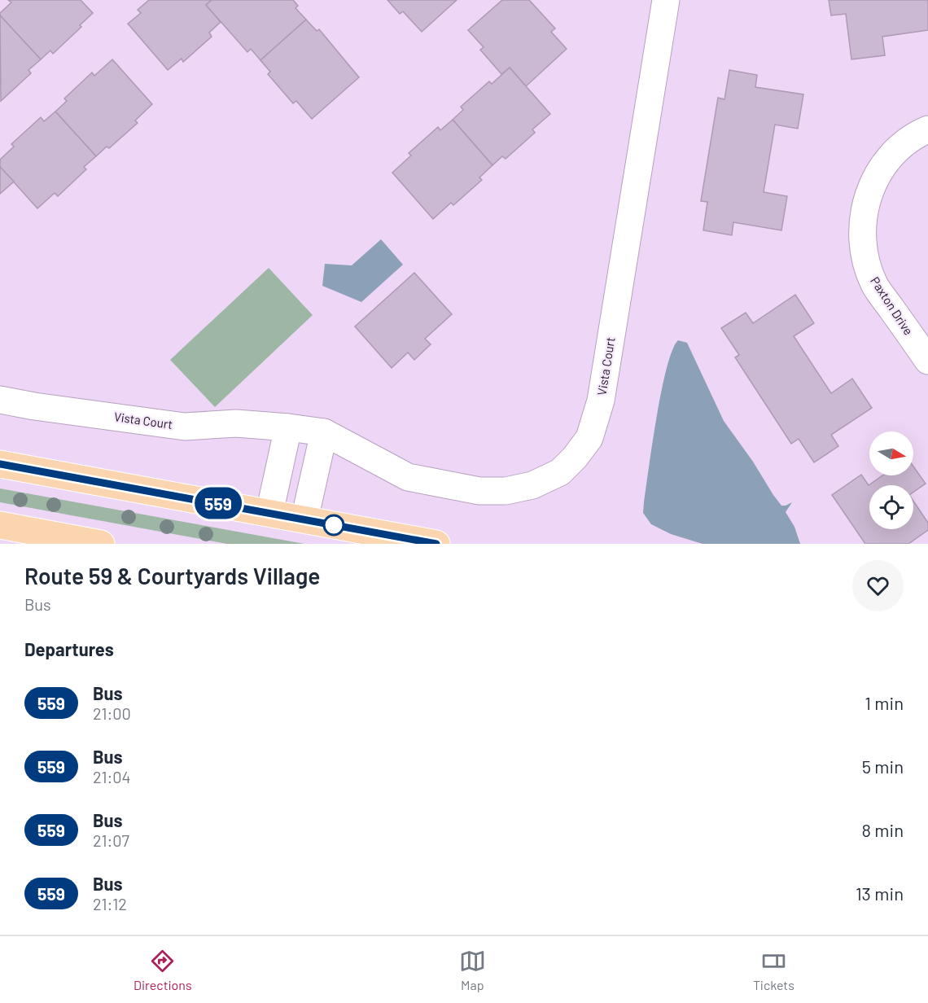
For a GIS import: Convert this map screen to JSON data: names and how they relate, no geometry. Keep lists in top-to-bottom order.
{
  "streets": {
    "street": ["Paxton Drive", "Vista Court"]
  },
  "lines": ["bus line 559"],
  "north": "right",
  "page": {
    "on_map": "559",
    "heading": [
      ["Route 59 & Courtyards Village", "Bus"],
      "Departures"
    ],
    "list": [
      {
        "mark": "559",
        "name": "Bus",
        "note": "21:00",
        "value": "1 min"
      },
      {
        "mark": "559",
        "name": "Bus",
        "note": "21:04",
        "value": "5 min"
      },
      {
        "mark": "559",
        "name": "Bus",
        "note": "21:07",
        "value": "8 min"
      },
      {
        "mark": "559",
        "name": "Bus",
        "note": "21:12",
        "value": "13 min"
      }
    ],
    "tabs": ["Directions", "Map", "Tickets"]
  }
}
